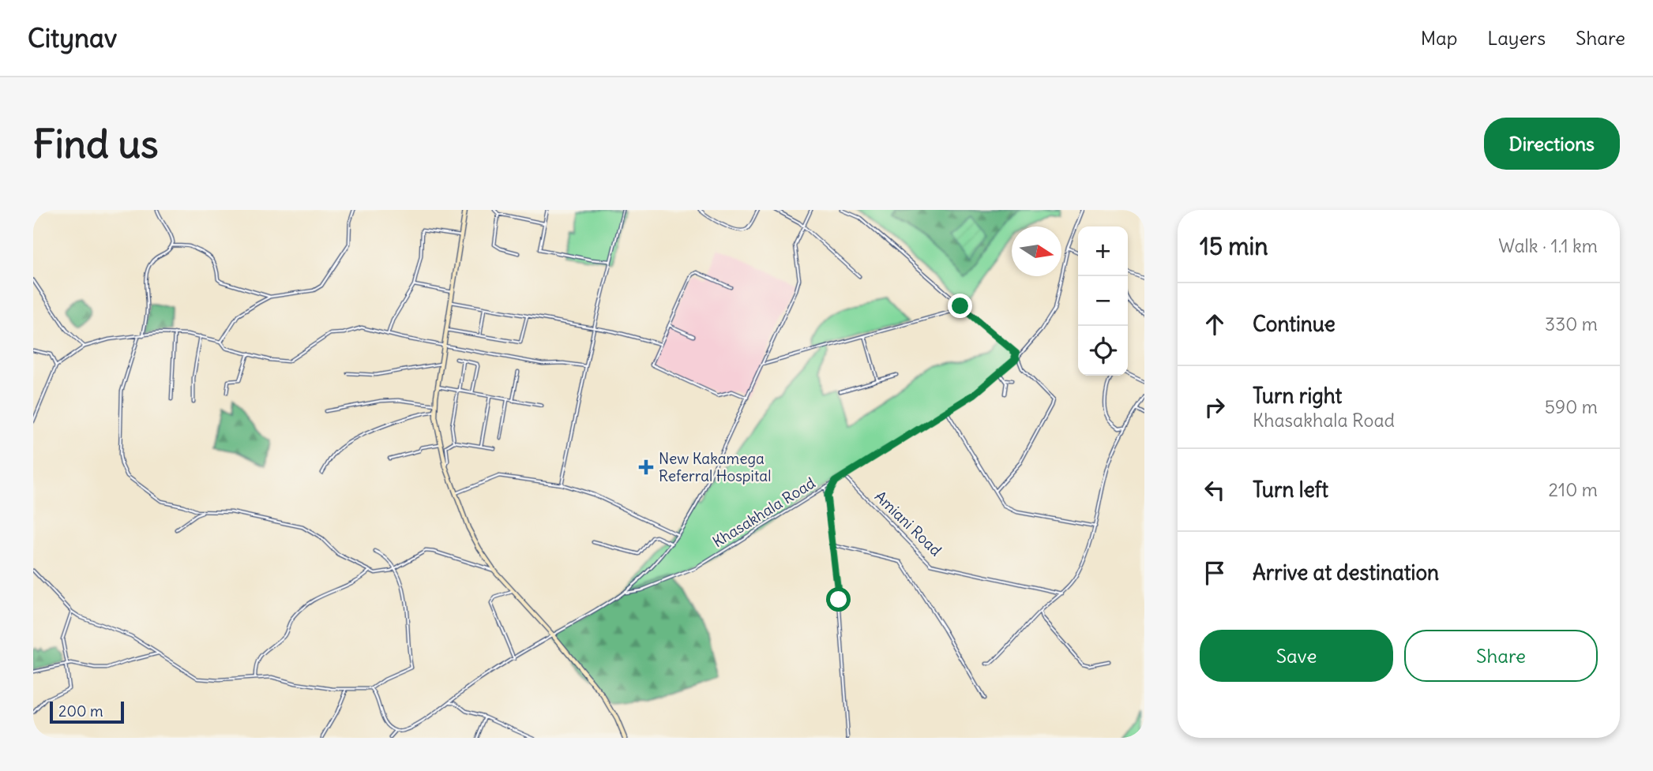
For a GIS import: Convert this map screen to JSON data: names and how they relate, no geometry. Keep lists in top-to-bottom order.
{
  "streets": {
    "street": ["Khasakhala Road", "Amiani Road"]
  },
  "crossings": [
    ["Khasakhala Road", "Amiani Road"]
  ],
  "places": {
    "health": ["New Kakamega Referral Hospital"]
  },
  "scale_bar": "200 m",
  "north": "right",
  "page": {
    "header": "Citynav",
    "nav": ["Map", "Layers", "Share"],
    "buttons": [
      "Directions",
      ["Save", "Share"]
    ],
    "title": "Find us",
    "heading": ["15 min", "Walk · 1.1 km"],
    "map_buttons": ["+", "−"],
    "list": [
      ["Continue", "330 m"],
      ["Turn right", "Khasakhala Road", "590 m"],
      ["Turn left", "210 m"],
      "Arrive at destination"
    ],
    "scale": "200 m"
  }
}
